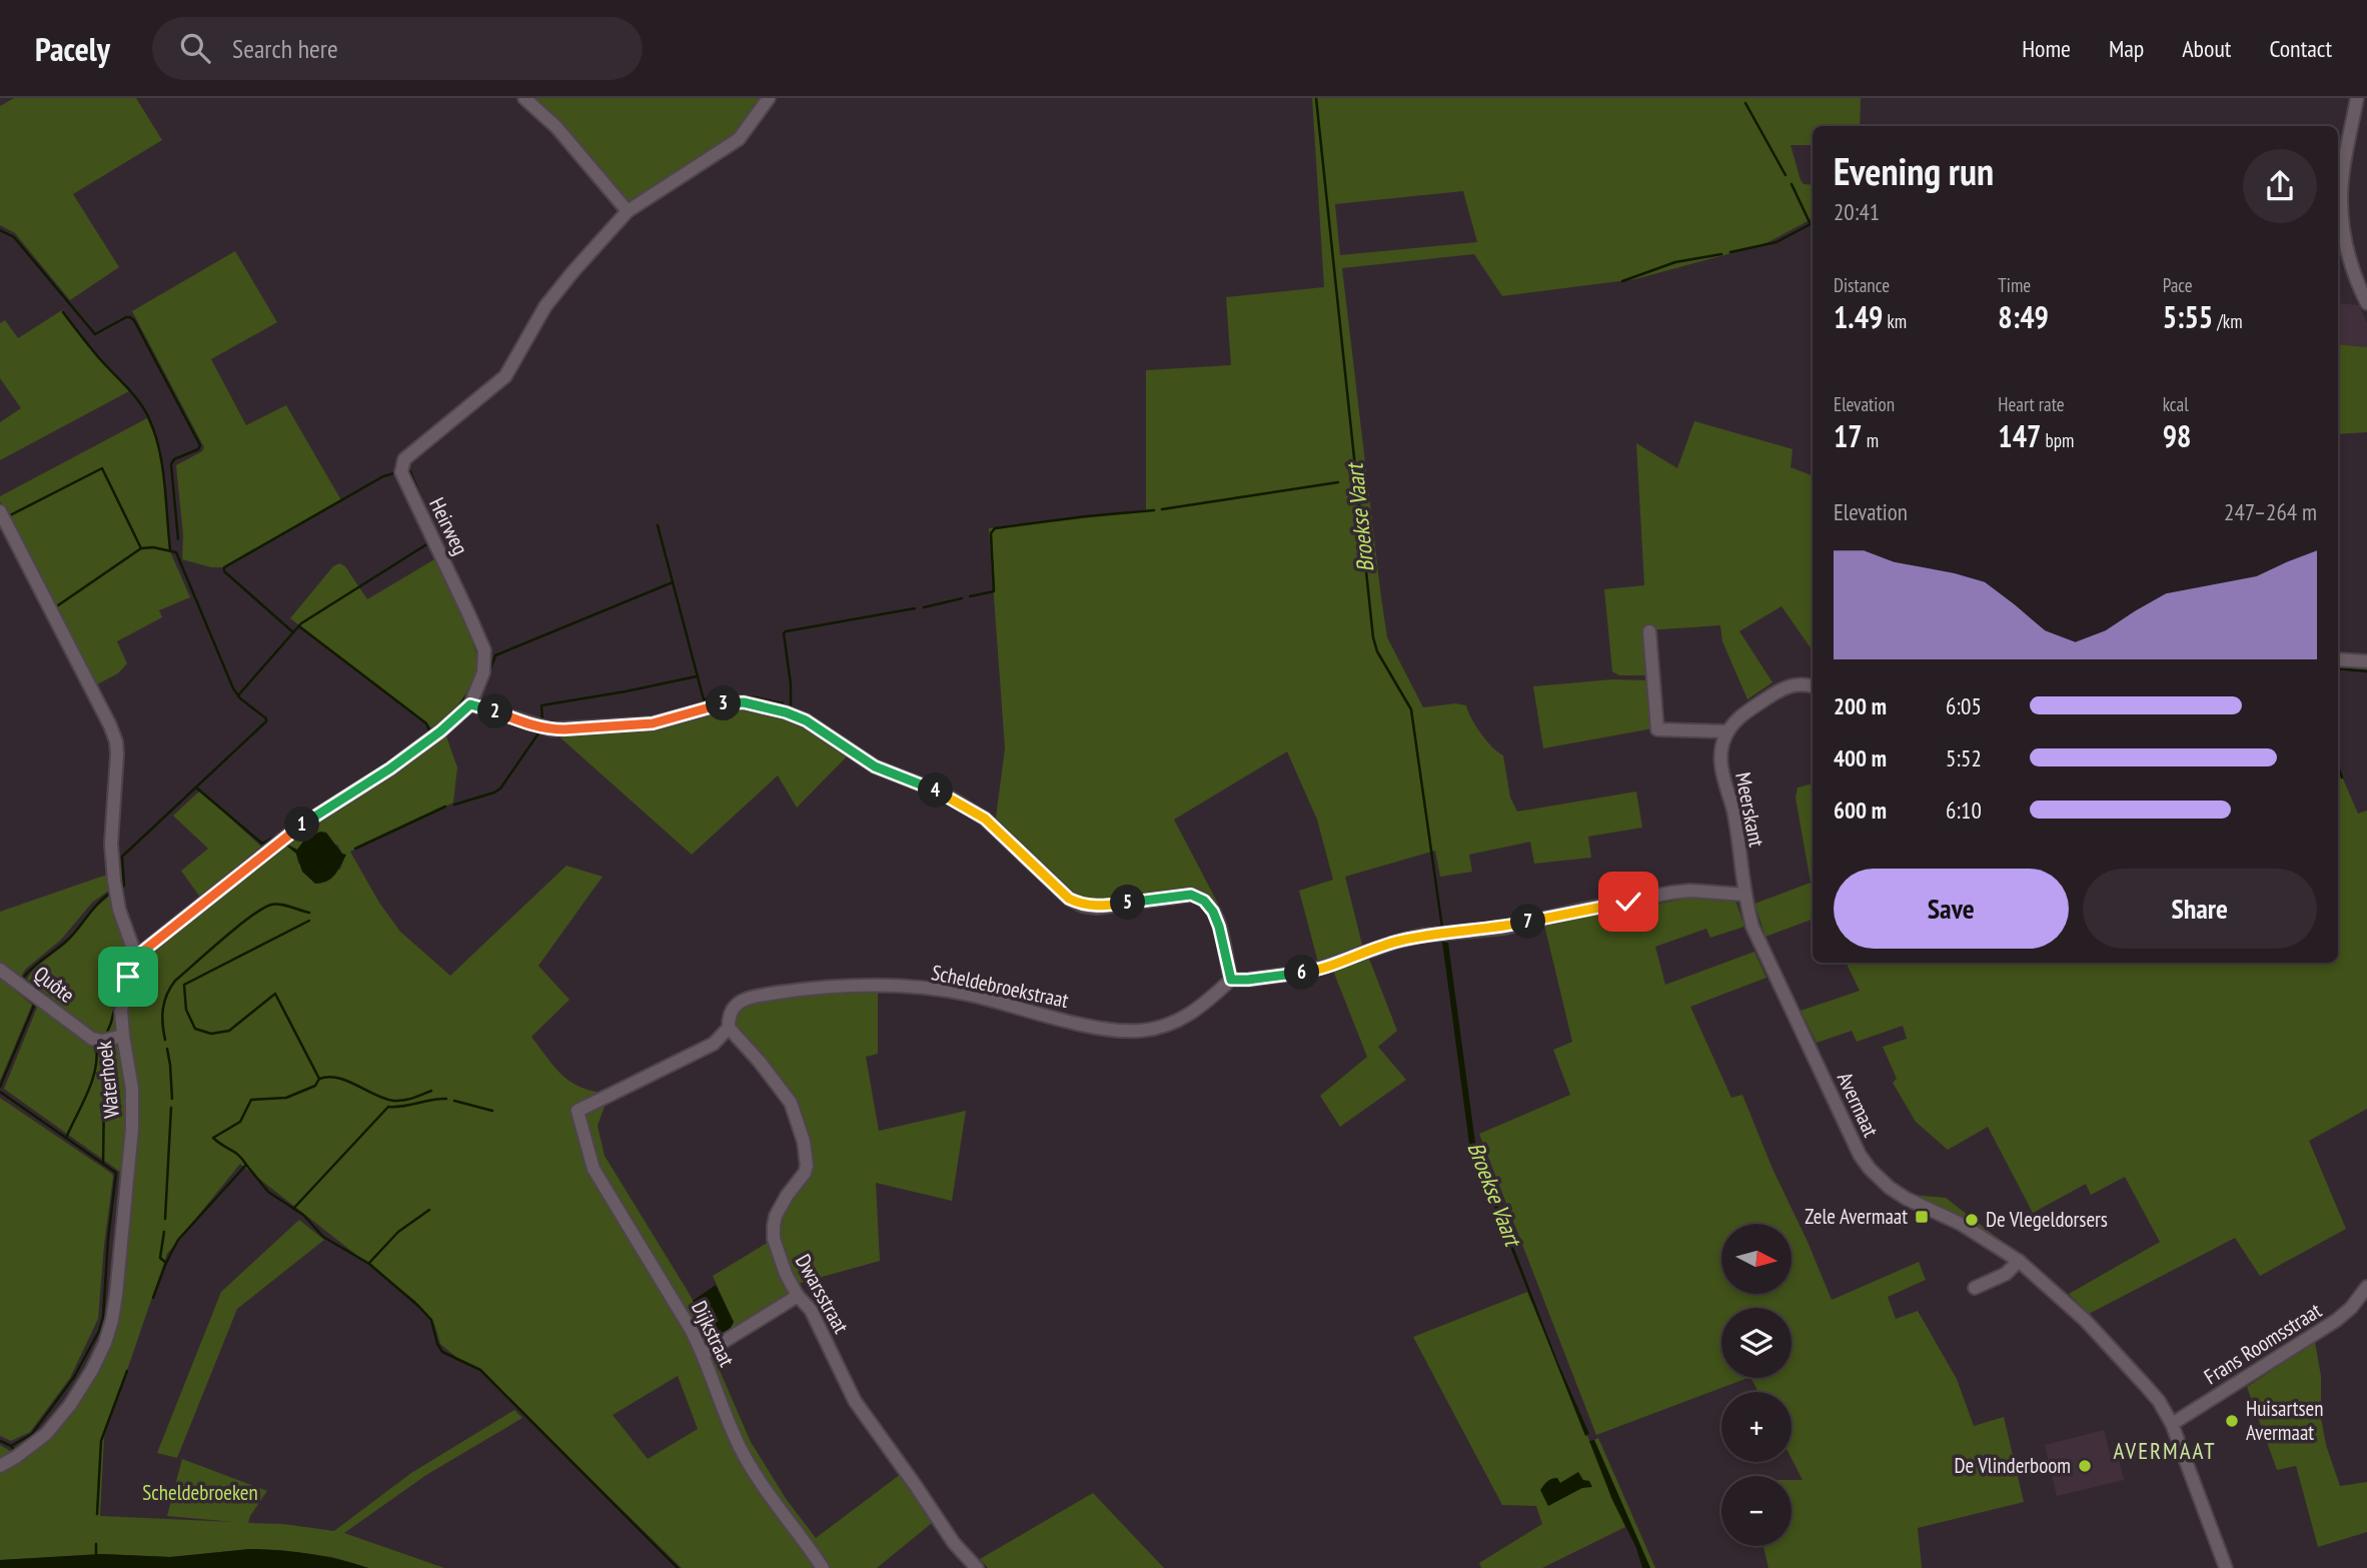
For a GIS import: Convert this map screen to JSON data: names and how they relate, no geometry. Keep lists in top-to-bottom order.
{
  "streets": {
    "street": [
      "Heirweg",
      "Meerskant",
      "Quôte",
      "Scheldebroekstraat",
      "Waterhoek",
      "Avermaat",
      "Dwarsstraat",
      "Dijkstraat",
      "Frans Roomsstraat"
    ]
  },
  "crossings": [
    ["Heirweg", "Waterhoek"],
    ["Meerskant", "Avermaat"],
    ["Quôte", "Waterhoek"],
    ["Scheldebroekstraat", "Dwarsstraat"],
    ["Scheldebroekstraat", "Dijkstraat"],
    ["Avermaat", "Frans Roomsstraat"]
  ],
  "districts": ["AVERMAAT"],
  "water": ["Broekse Vaart"],
  "parks": ["Scheldebroeken"],
  "places": {
    "transit": ["Zele Avermaat"],
    "other": ["De Vlegeldorsers", "Huisartsen Avermaat", "De Vlinderboom"]
  },
  "north": "right",
  "page": {
    "header": "Pacely",
    "search": "Search here",
    "nav": [
      "Home",
      "Map",
      "About",
      "Contact"
    ],
    "heading": ["Evening run", "20:41"],
    "stats": [
      ["Distance", "1.49 km"],
      ["Time", "8:49"],
      ["Pace", "5:55 /km"],
      ["Elevation", "17 m"],
      ["Heart rate", "147 bpm"],
      ["kcal", "98"]
    ],
    "chart": ["Elevation", "247–264 m"],
    "list": [
      {
        "name": "200 m",
        "note": "6:05"
      },
      {
        "name": "400 m",
        "note": "5:52"
      },
      {
        "name": "600 m",
        "note": "6:10"
      }
    ],
    "pins": [
      "3",
      "2",
      "4",
      "1",
      "5",
      "7",
      "6"
    ],
    "buttons": ["Save", "Share"],
    "map_buttons": ["+", "−"]
  }
}
